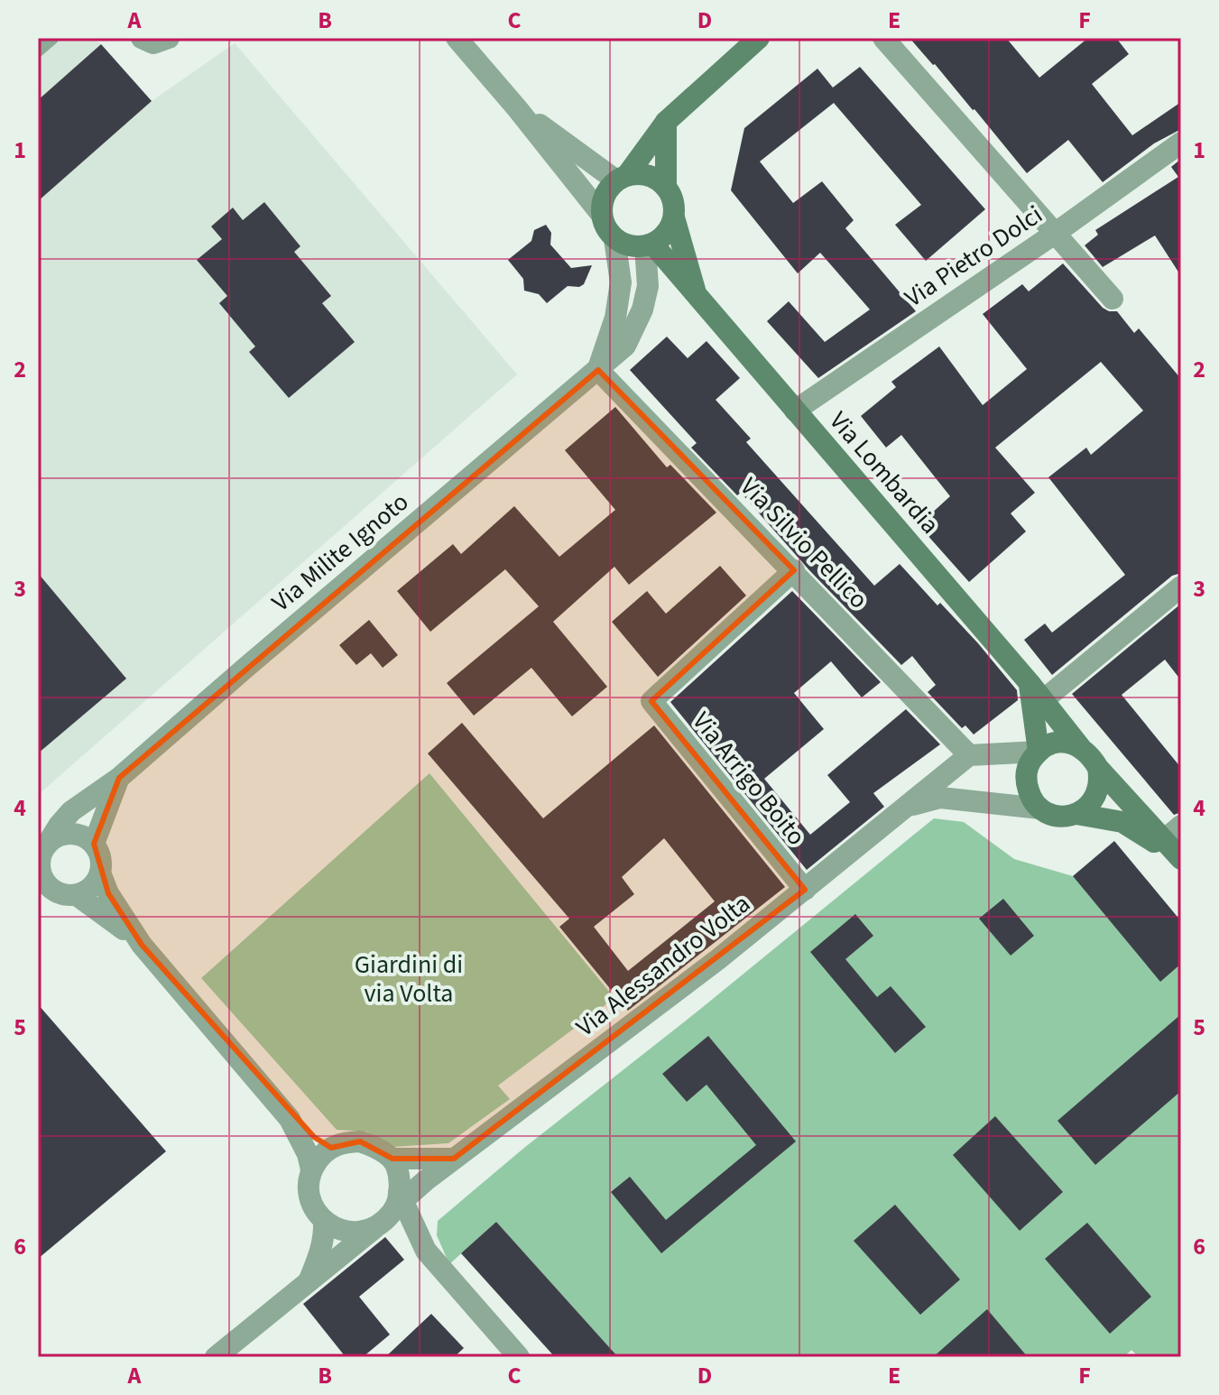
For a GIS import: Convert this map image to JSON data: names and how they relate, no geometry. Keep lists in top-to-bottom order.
{
  "streets": {
    "street": [
      "Via Pietro Dolci",
      "Via Lombardia",
      "Via Silvio Pellico",
      "Via Milite Ignoto",
      "Via Arrigo Boito",
      "Via Alessandro Volta"
    ]
  },
  "crossings": [
    ["Via Pietro Dolci", "Via Lombardia"],
    ["Via Lombardia", "Via Milite Ignoto"],
    ["Via Lombardia", "Via Alessandro Volta"],
    ["Via Silvio Pellico", "Via Milite Ignoto"],
    ["Via Silvio Pellico", "Via Arrigo Boito"],
    ["Via Silvio Pellico", "Via Alessandro Volta"],
    ["Via Arrigo Boito", "Via Alessandro Volta"]
  ],
  "parks": ["Giardini di via Volta"],
  "grid": {
    "columns": [
      "A",
      "B",
      "C",
      "D",
      "E",
      "F"
    ],
    "rows": [
      "1",
      "2",
      "3",
      "4",
      "5",
      "6"
    ]
  }
}
